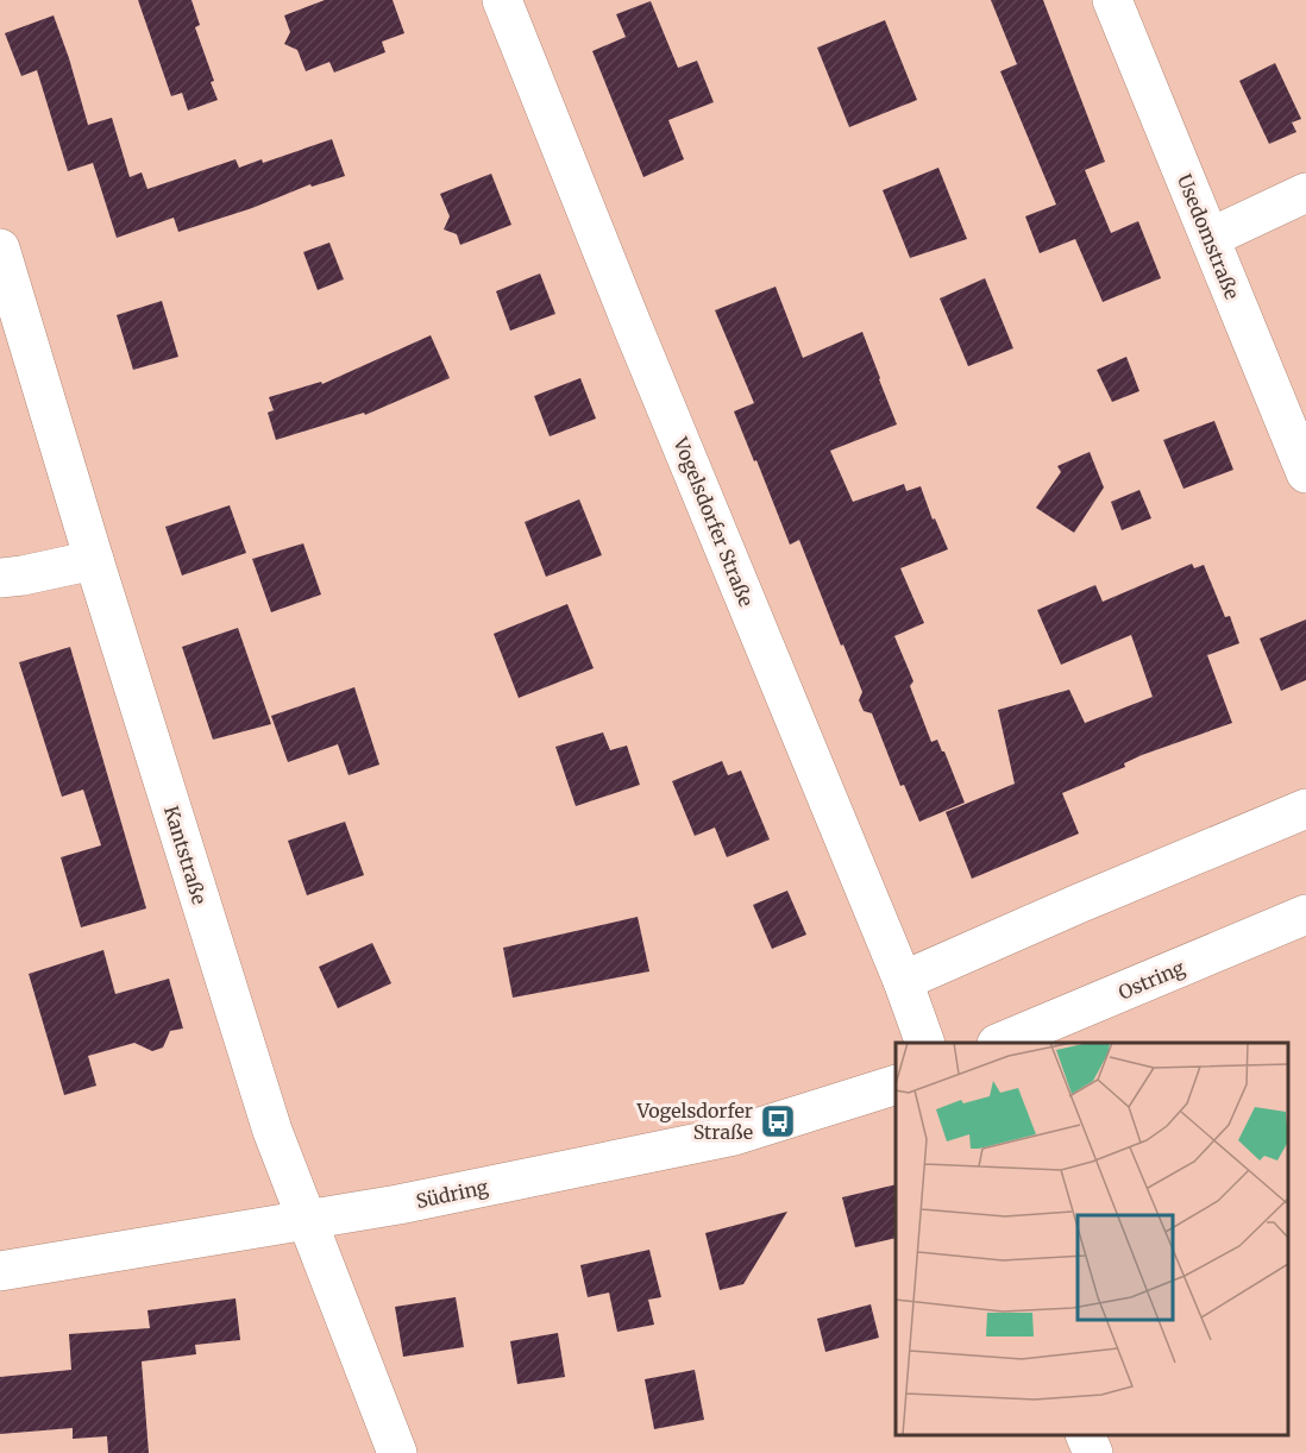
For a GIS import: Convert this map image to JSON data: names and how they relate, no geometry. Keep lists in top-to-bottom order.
{
  "streets": {
    "street": [
      "Usedomstraße",
      "Vogelsdorfer Straße",
      "Kantstraße",
      "Ostring",
      "Südring"
    ]
  },
  "crossings": [
    ["Kantstraße", "Südring"]
  ],
  "places": {
    "bus stop": ["Vogelsdorfer Straße"]
  }
}
